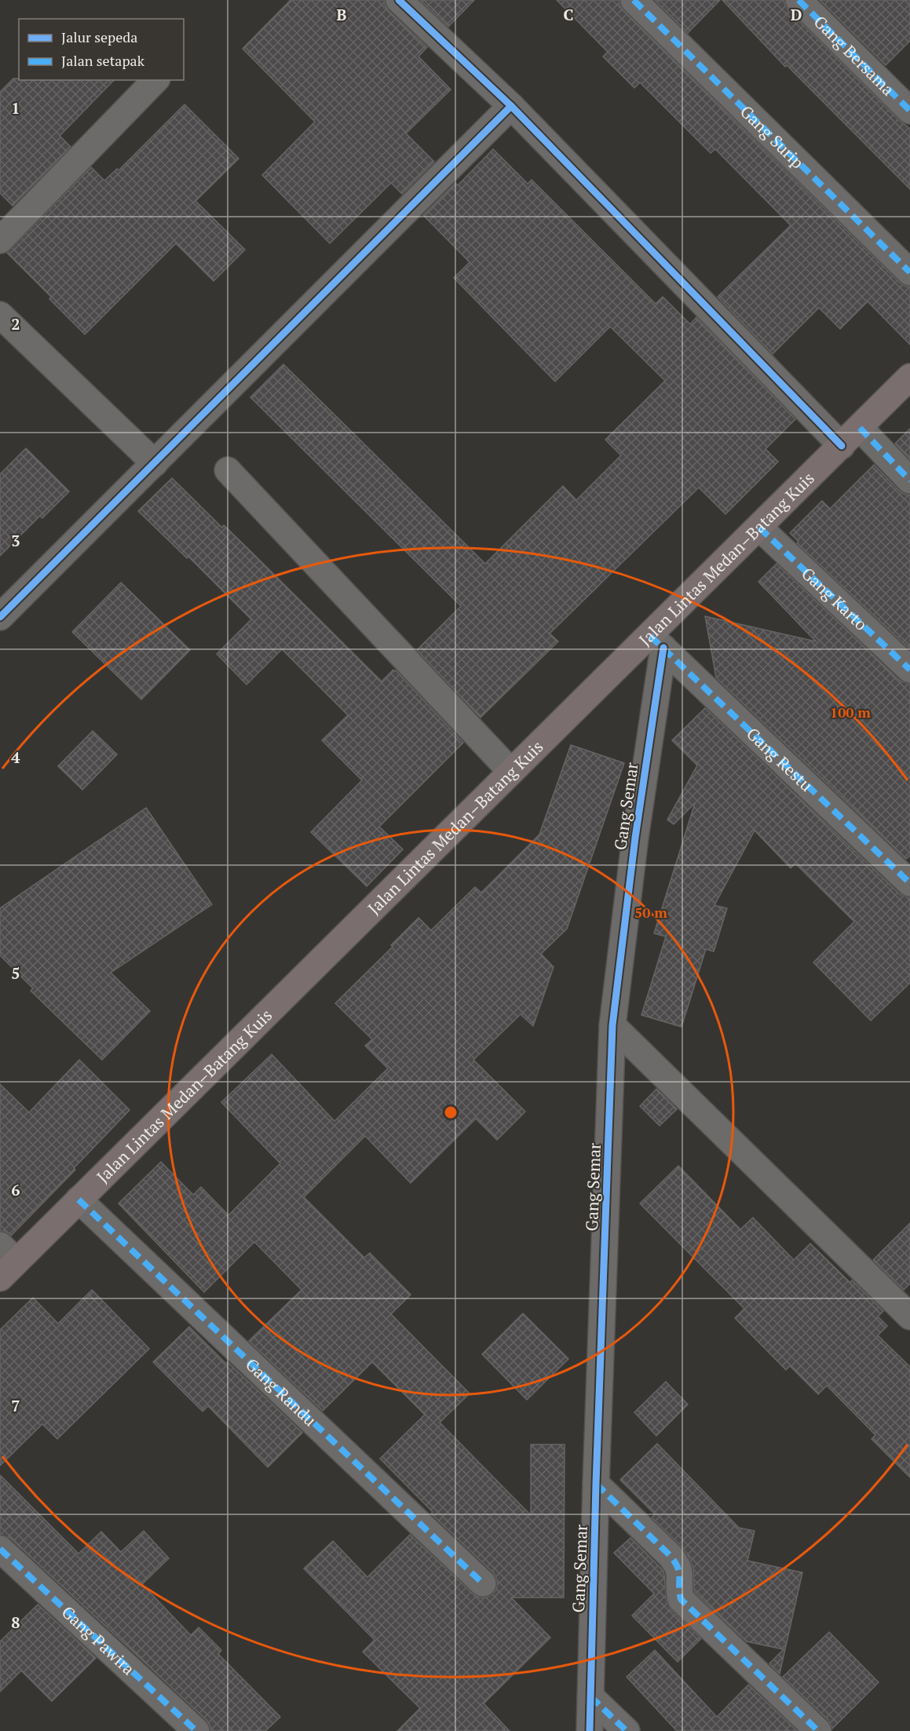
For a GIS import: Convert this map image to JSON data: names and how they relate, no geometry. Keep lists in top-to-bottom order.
{
  "streets": {
    "highway": ["Jalan Lintas Medan–Batang Kuis"],
    "street": [
      "Gang Bersama",
      "Gang Surip",
      "Gang Karto",
      "Gang Restu",
      "Gang Semar",
      "Gang Randu",
      "Gang Pawira"
    ]
  },
  "crossings": [
    ["Jalan Lintas Medan–Batang Kuis", "Gang Karto"],
    ["Jalan Lintas Medan–Batang Kuis", "Gang Restu"],
    ["Jalan Lintas Medan–Batang Kuis", "Gang Semar"],
    ["Jalan Lintas Medan–Batang Kuis", "Gang Randu"],
    ["Gang Restu", "Gang Semar"]
  ],
  "legend": ["Jalur sepeda", "Jalan setapak"],
  "grid": {
    "columns": ["B", "C", "D"],
    "rows": [
      "1",
      "2",
      "3",
      "4",
      "5",
      "6",
      "7",
      "8"
    ]
  },
  "rings": ["100 m", "50 m"]
}
